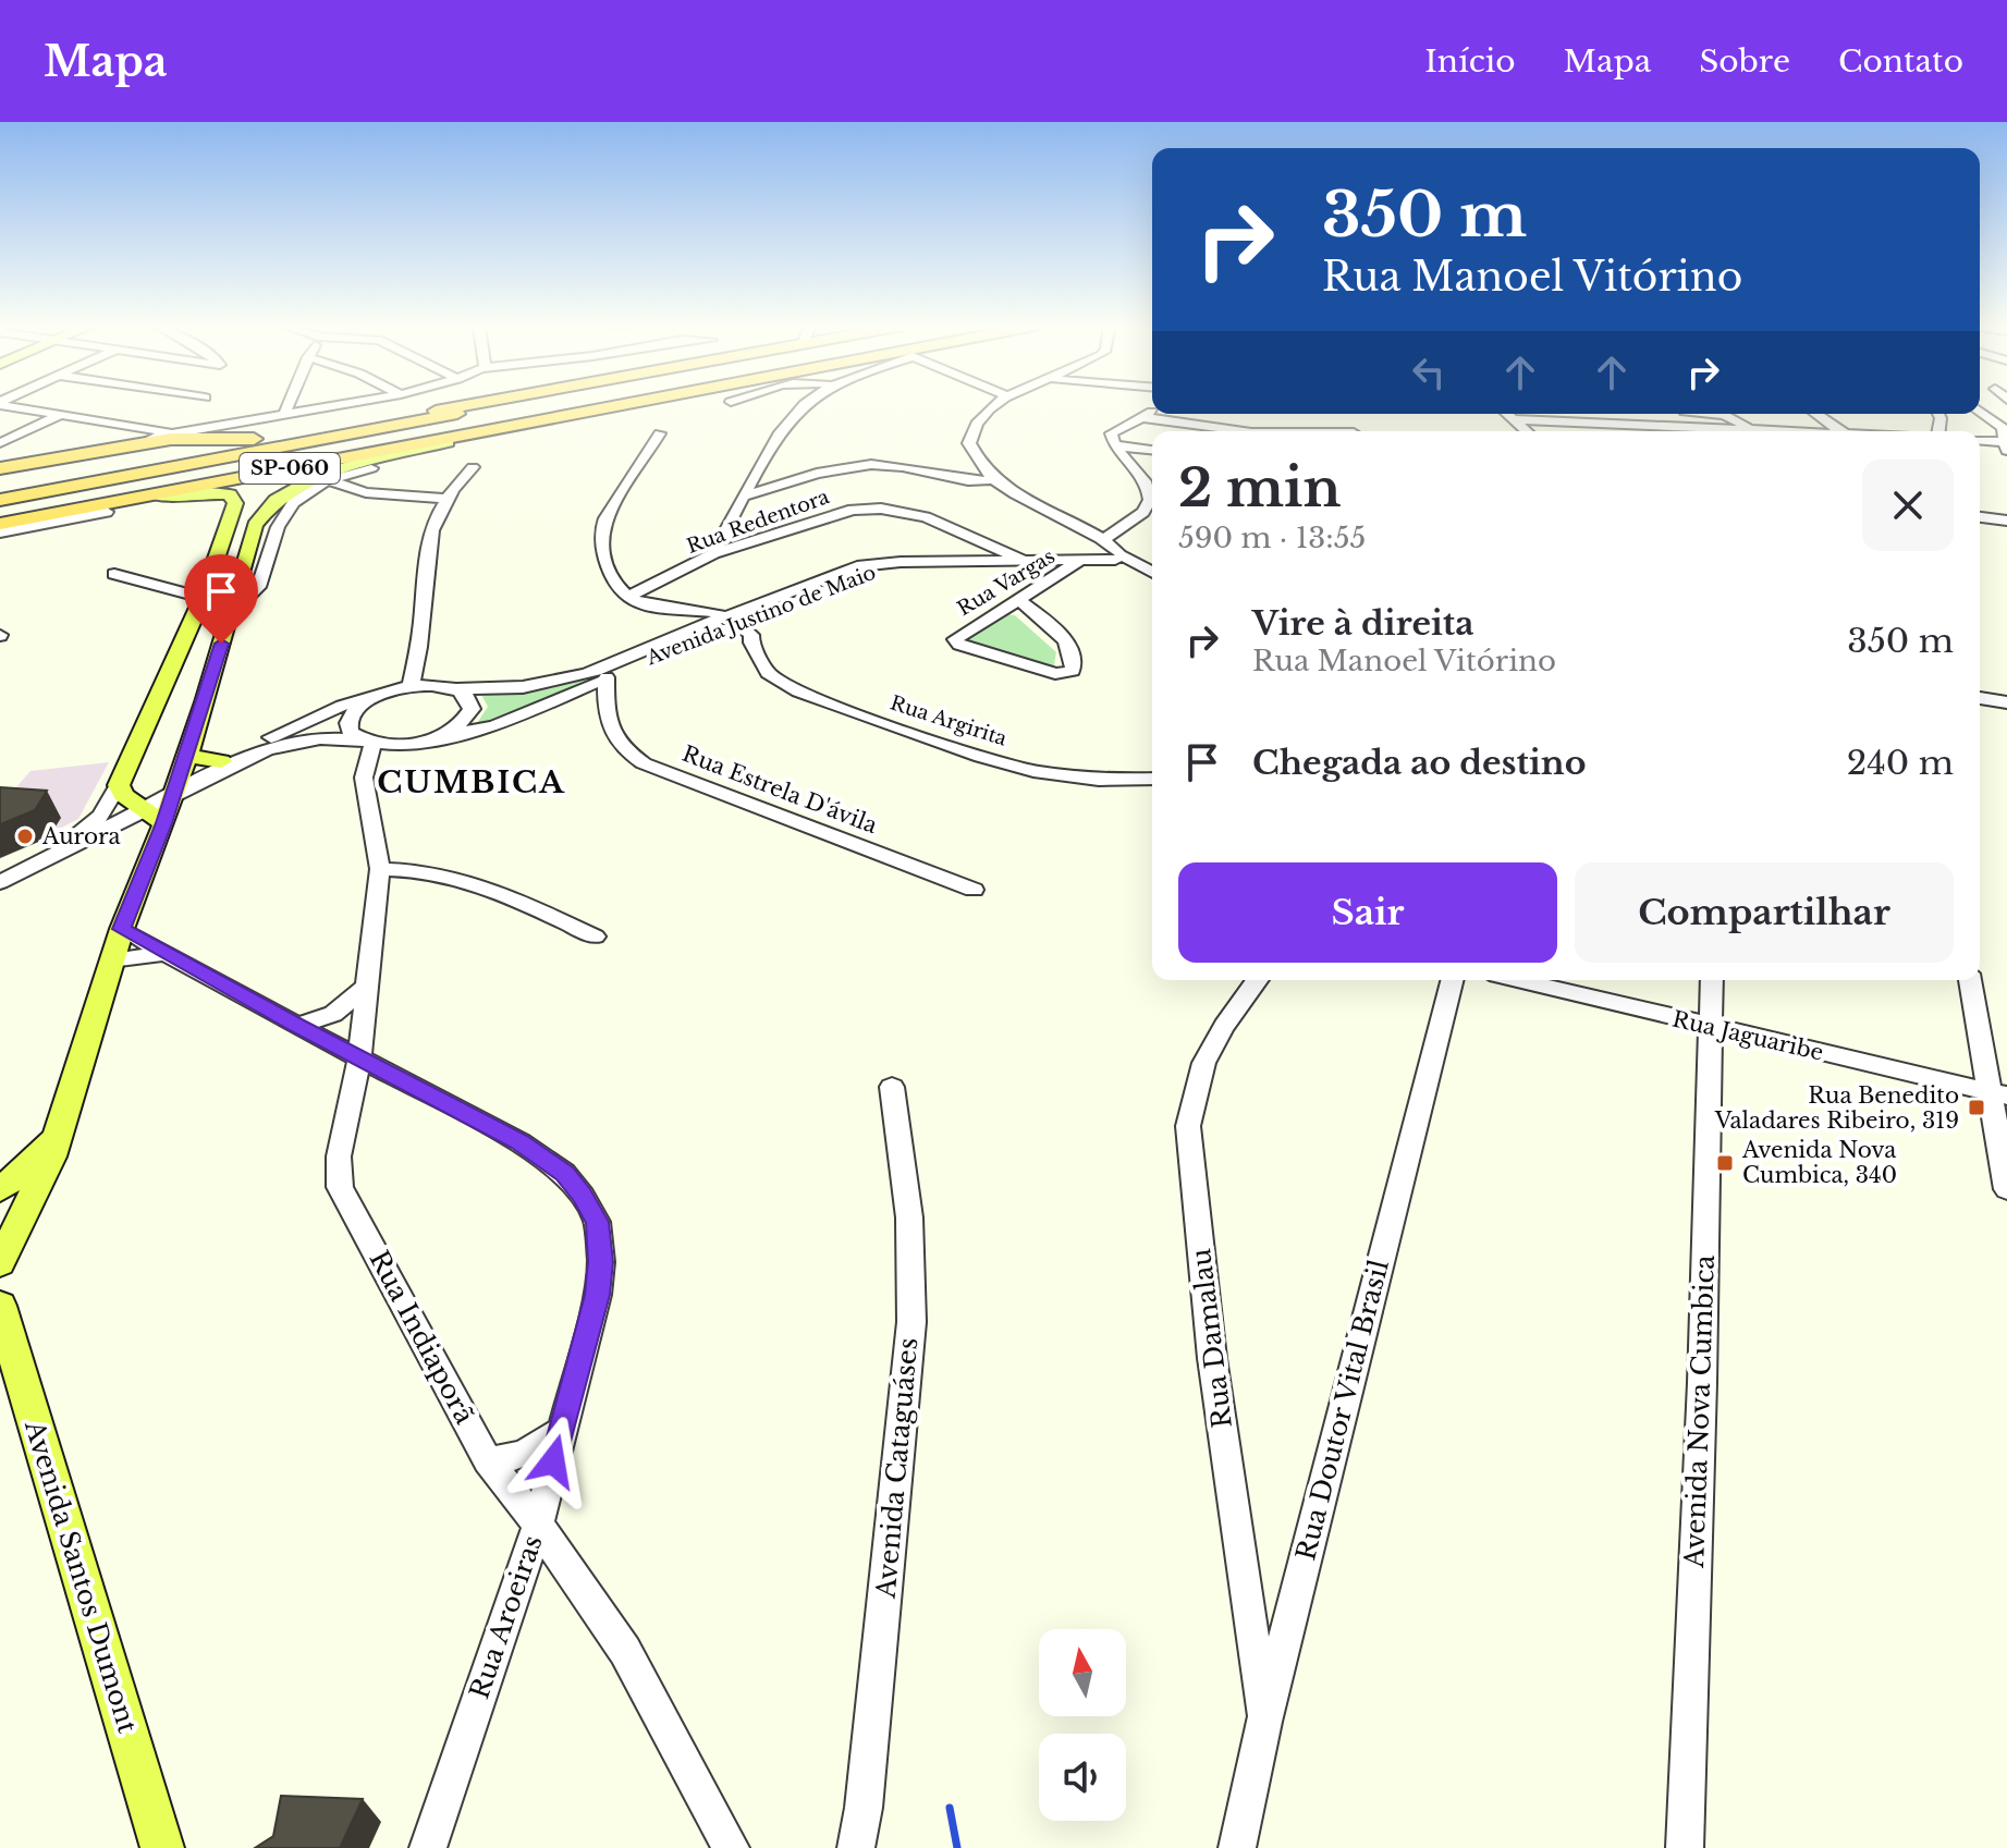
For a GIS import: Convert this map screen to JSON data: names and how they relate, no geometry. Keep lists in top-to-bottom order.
{
  "streets": {
    "highway": ["SP-060"],
    "main road": ["Avenida Santos Dumont"],
    "street": [
      "Rua Redentora",
      "Rua Vargas",
      "Avenida Justino de Maio",
      "Rua Argirita",
      "Rua Estrela D'ávila",
      "Rua Jaguaribe",
      "Rua Indiaporã",
      "Rua Damalau",
      "Rua Doutor Vital Brasil",
      "Avenida Nova Cumbica",
      "Avenida Cataguáses",
      "Rua Aroeiras"
    ]
  },
  "crossings": [
    ["Rua Redentora", "Avenida Justino de Maio"],
    ["Avenida Justino de Maio", "Rua Argirita"],
    ["Avenida Justino de Maio", "Rua Estrela D'ávila"],
    ["Rua Jaguaribe", "Avenida Nova Cumbica"],
    ["Rua Indiaporã", "Rua Aroeiras"],
    ["Rua Damalau", "Rua Doutor Vital Brasil"]
  ],
  "districts": ["CUMBICA"],
  "places": {
    "other": ["Aurora"],
    "transit": ["Rua Benedito Valadares Ribeiro, 319", "Avenida Nova Cumbica, 340"]
  },
  "north": "top",
  "page": {
    "header": "Mapa",
    "nav": [
      "Início",
      "Mapa",
      "Sobre",
      "Contato"
    ],
    "turn": ["350 m", "Rua Manoel Vitórino"],
    "heading": ["2 min", "590 m · 13:55"],
    "list": [
      {
        "name": "Vire à direita",
        "note": "Rua Manoel Vitórino",
        "value": "350 m"
      },
      {
        "name": "Chegada ao destino",
        "value": "240 m"
      }
    ],
    "buttons": ["Sair", "Compartilhar"]
  }
}
